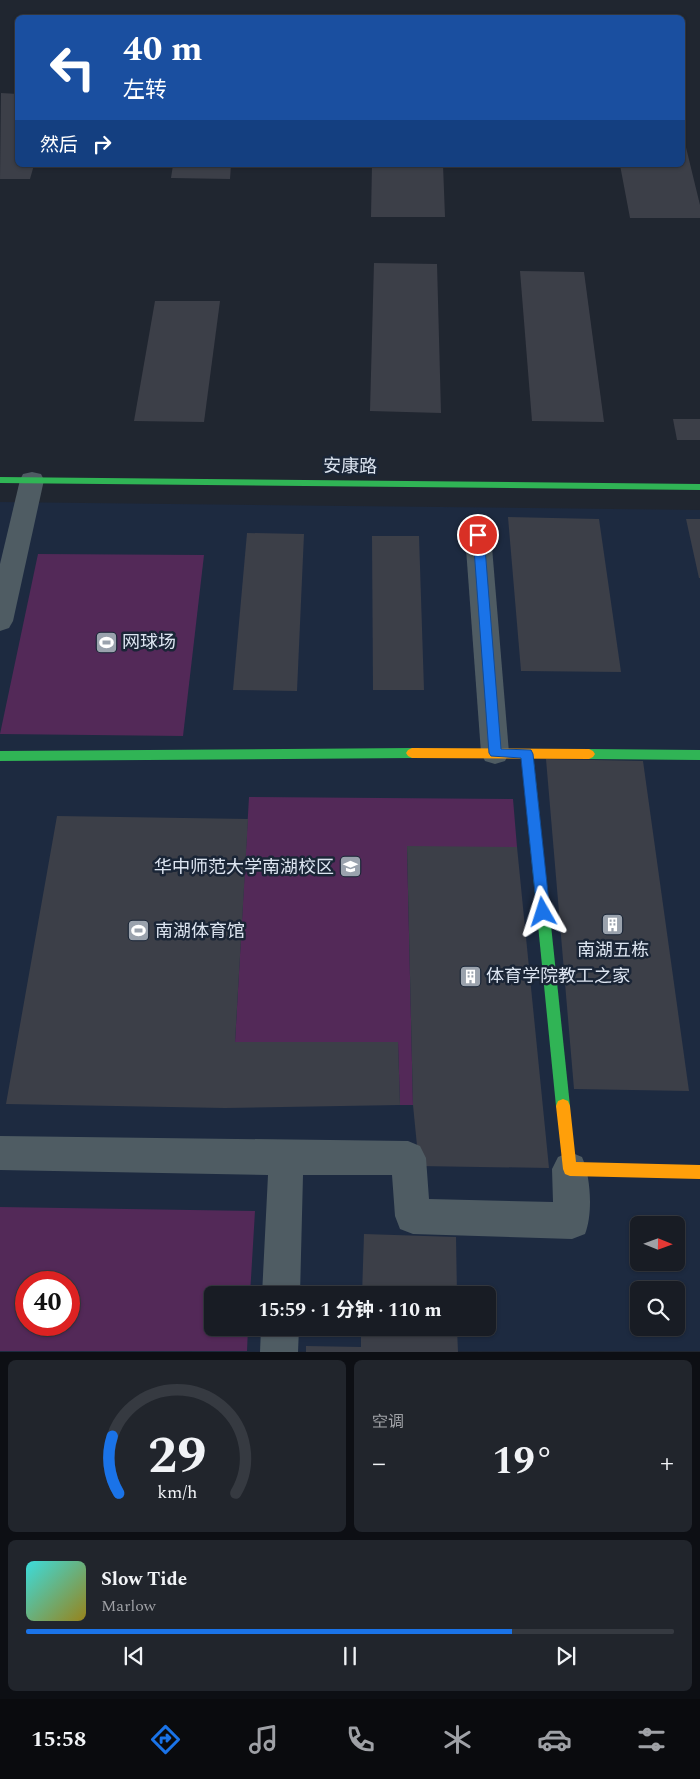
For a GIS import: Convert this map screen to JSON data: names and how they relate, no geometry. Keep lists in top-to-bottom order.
{
  "streets": {
    "street": ["安康路"]
  },
  "places": {
    "sports": ["网球场", "南湖体育馆"],
    "school or university": ["华中师范大学南湖校区"],
    "building": ["南湖五栋", "体育学院教工之家"]
  },
  "north": "right",
  "page": {
    "turn": ["40 m", "左转"],
    "then": "然后",
    "limit": "40",
    "trip": "15:59 · 1 分钟 · 110 m",
    "tile": "空调",
    "heat": ["−", "19°", "+"],
    "song": ["Slow Tide", "Marlow"],
    "tabs": "15:58",
    "gauge": ["29", "km/h"]
  }
}
